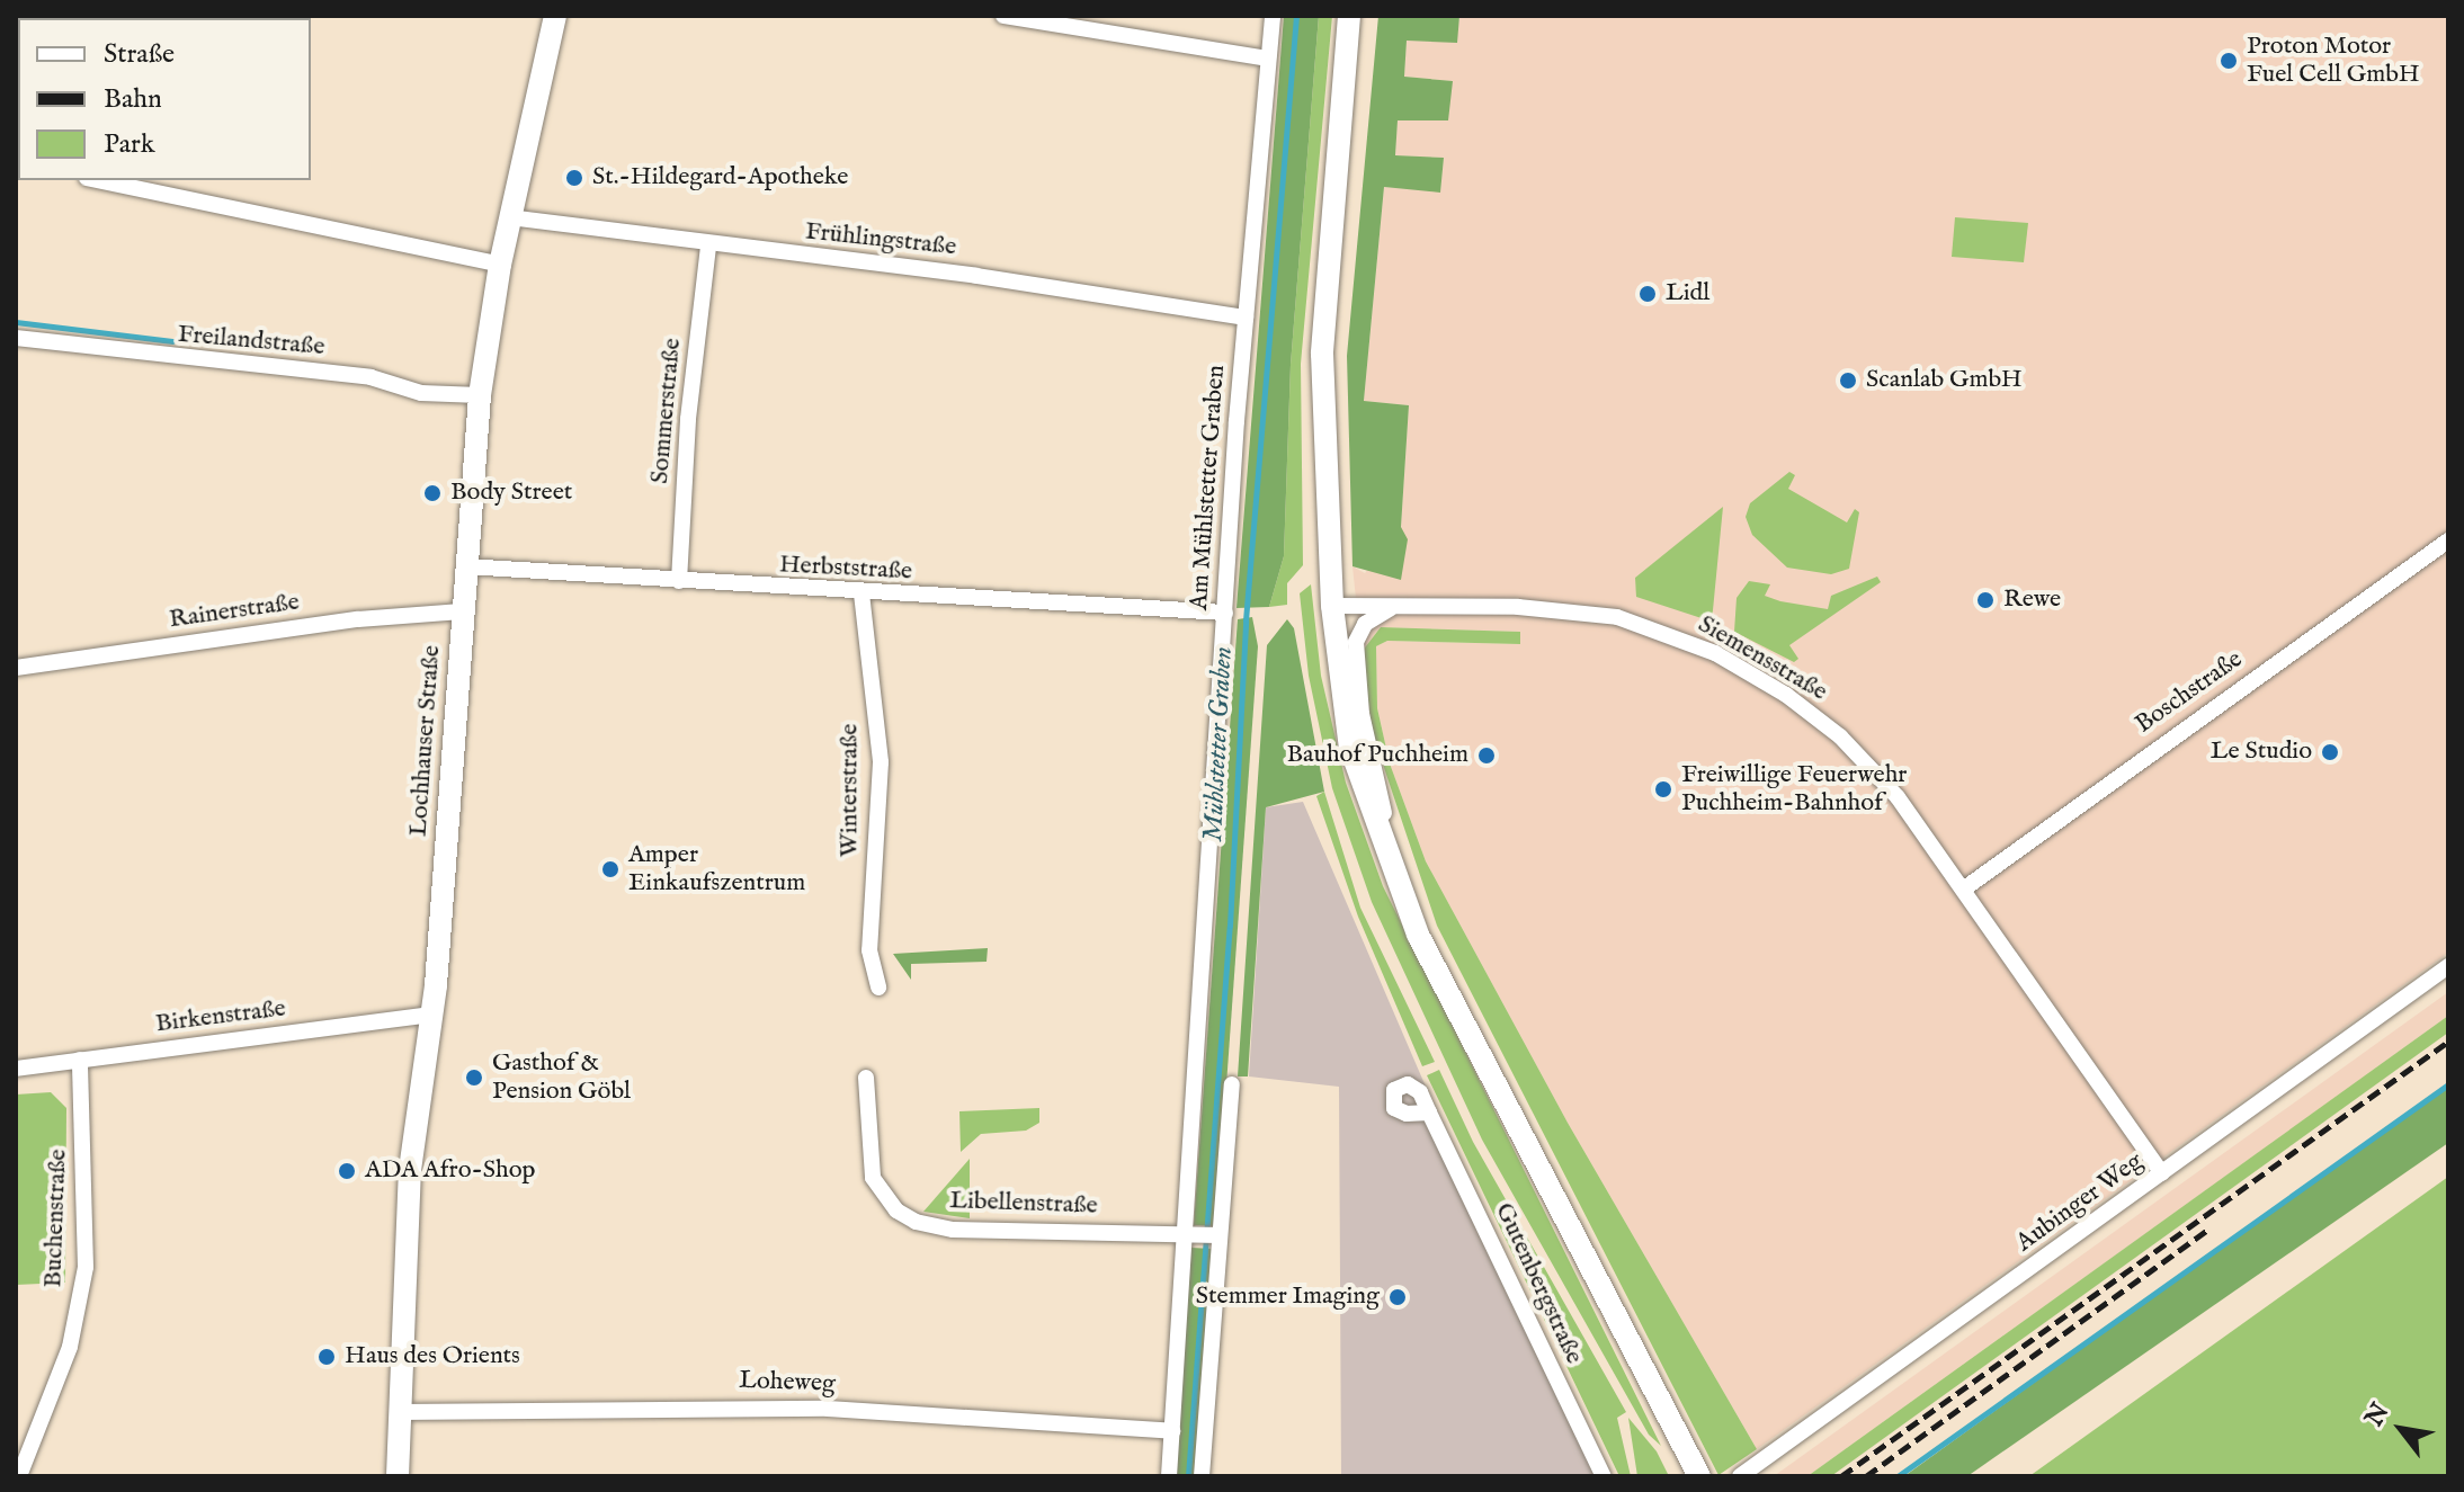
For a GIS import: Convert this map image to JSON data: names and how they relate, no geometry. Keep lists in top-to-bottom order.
{
  "streets": {
    "street": [
      "Frühlingstraße",
      "Freilandstraße",
      "Sommerstraße",
      "Am Mühlstetter Graben",
      "Herbststraße",
      "Rainerstraße",
      "Siemensstraße",
      "Boschstraße",
      "Lochhauser Straße",
      "Winterstraße",
      "Birkenstraße",
      "Aubinger Weg",
      "Libellenstraße",
      "Buchenstraße",
      "Gutenbergstraße",
      "Loheweg"
    ]
  },
  "crossings": [
    ["Frühlingstraße", "Sommerstraße"],
    ["Frühlingstraße", "Am Mühlstetter Graben"],
    ["Frühlingstraße", "Lochhauser Straße"],
    ["Freilandstraße", "Lochhauser Straße"],
    ["Sommerstraße", "Herbststraße"],
    ["Am Mühlstetter Graben", "Herbststraße"],
    ["Am Mühlstetter Graben", "Libellenstraße"],
    ["Am Mühlstetter Graben", "Loheweg"],
    ["Herbststraße", "Lochhauser Straße"],
    ["Herbststraße", "Winterstraße"],
    ["Rainerstraße", "Lochhauser Straße"],
    ["Siemensstraße", "Boschstraße"],
    ["Siemensstraße", "Aubinger Weg"],
    ["Lochhauser Straße", "Birkenstraße"],
    ["Lochhauser Straße", "Loheweg"],
    ["Birkenstraße", "Buchenstraße"]
  ],
  "water": ["Mühlstetter Graben"],
  "places": [
    "Proton Motor Fuel Cell GmbH",
    "St.-Hildegard-Apotheke",
    "Lidl",
    "Scanlab GmbH",
    "Body Street",
    "Rewe",
    "Le Studio",
    "Bauhof Puchheim",
    "Freiwillige Feuerwehr Puchheim-Bahnhof",
    "Amper Einkaufszentrum",
    "Gasthof & Pension Göbl",
    "ADA Afro-Shop",
    "Stemmer Imaging",
    "Haus des Orients"
  ],
  "legend": ["Straße", "Bahn", "Park"],
  "north": "top left"
}
